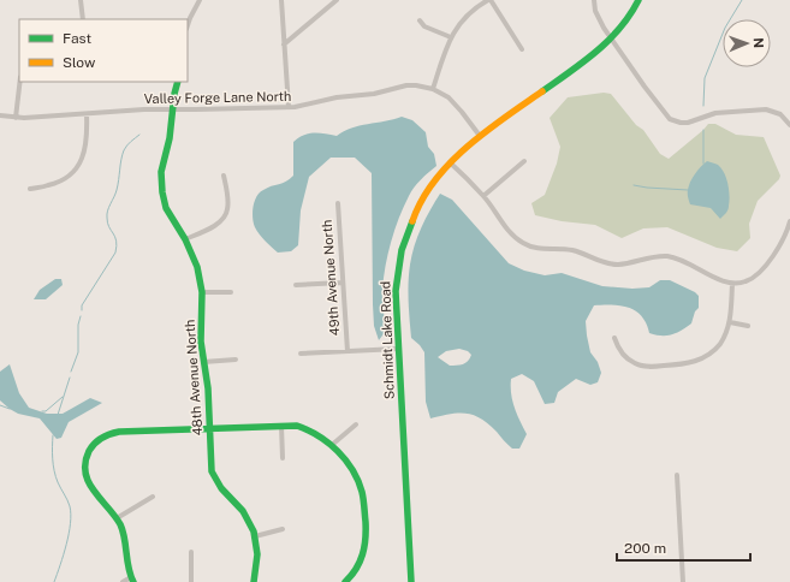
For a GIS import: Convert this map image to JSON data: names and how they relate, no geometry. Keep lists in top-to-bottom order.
{
  "streets": {
    "street": [
      "Valley Forge Lane North",
      "49th Avenue North",
      "Schmidt Lake Road",
      "48th Avenue North"
    ]
  },
  "crossings": [
    ["Valley Forge Lane North", "48th Avenue North"]
  ],
  "legend": ["Fast", "Slow"],
  "scale_bar": "200 m",
  "north": "right"
}
